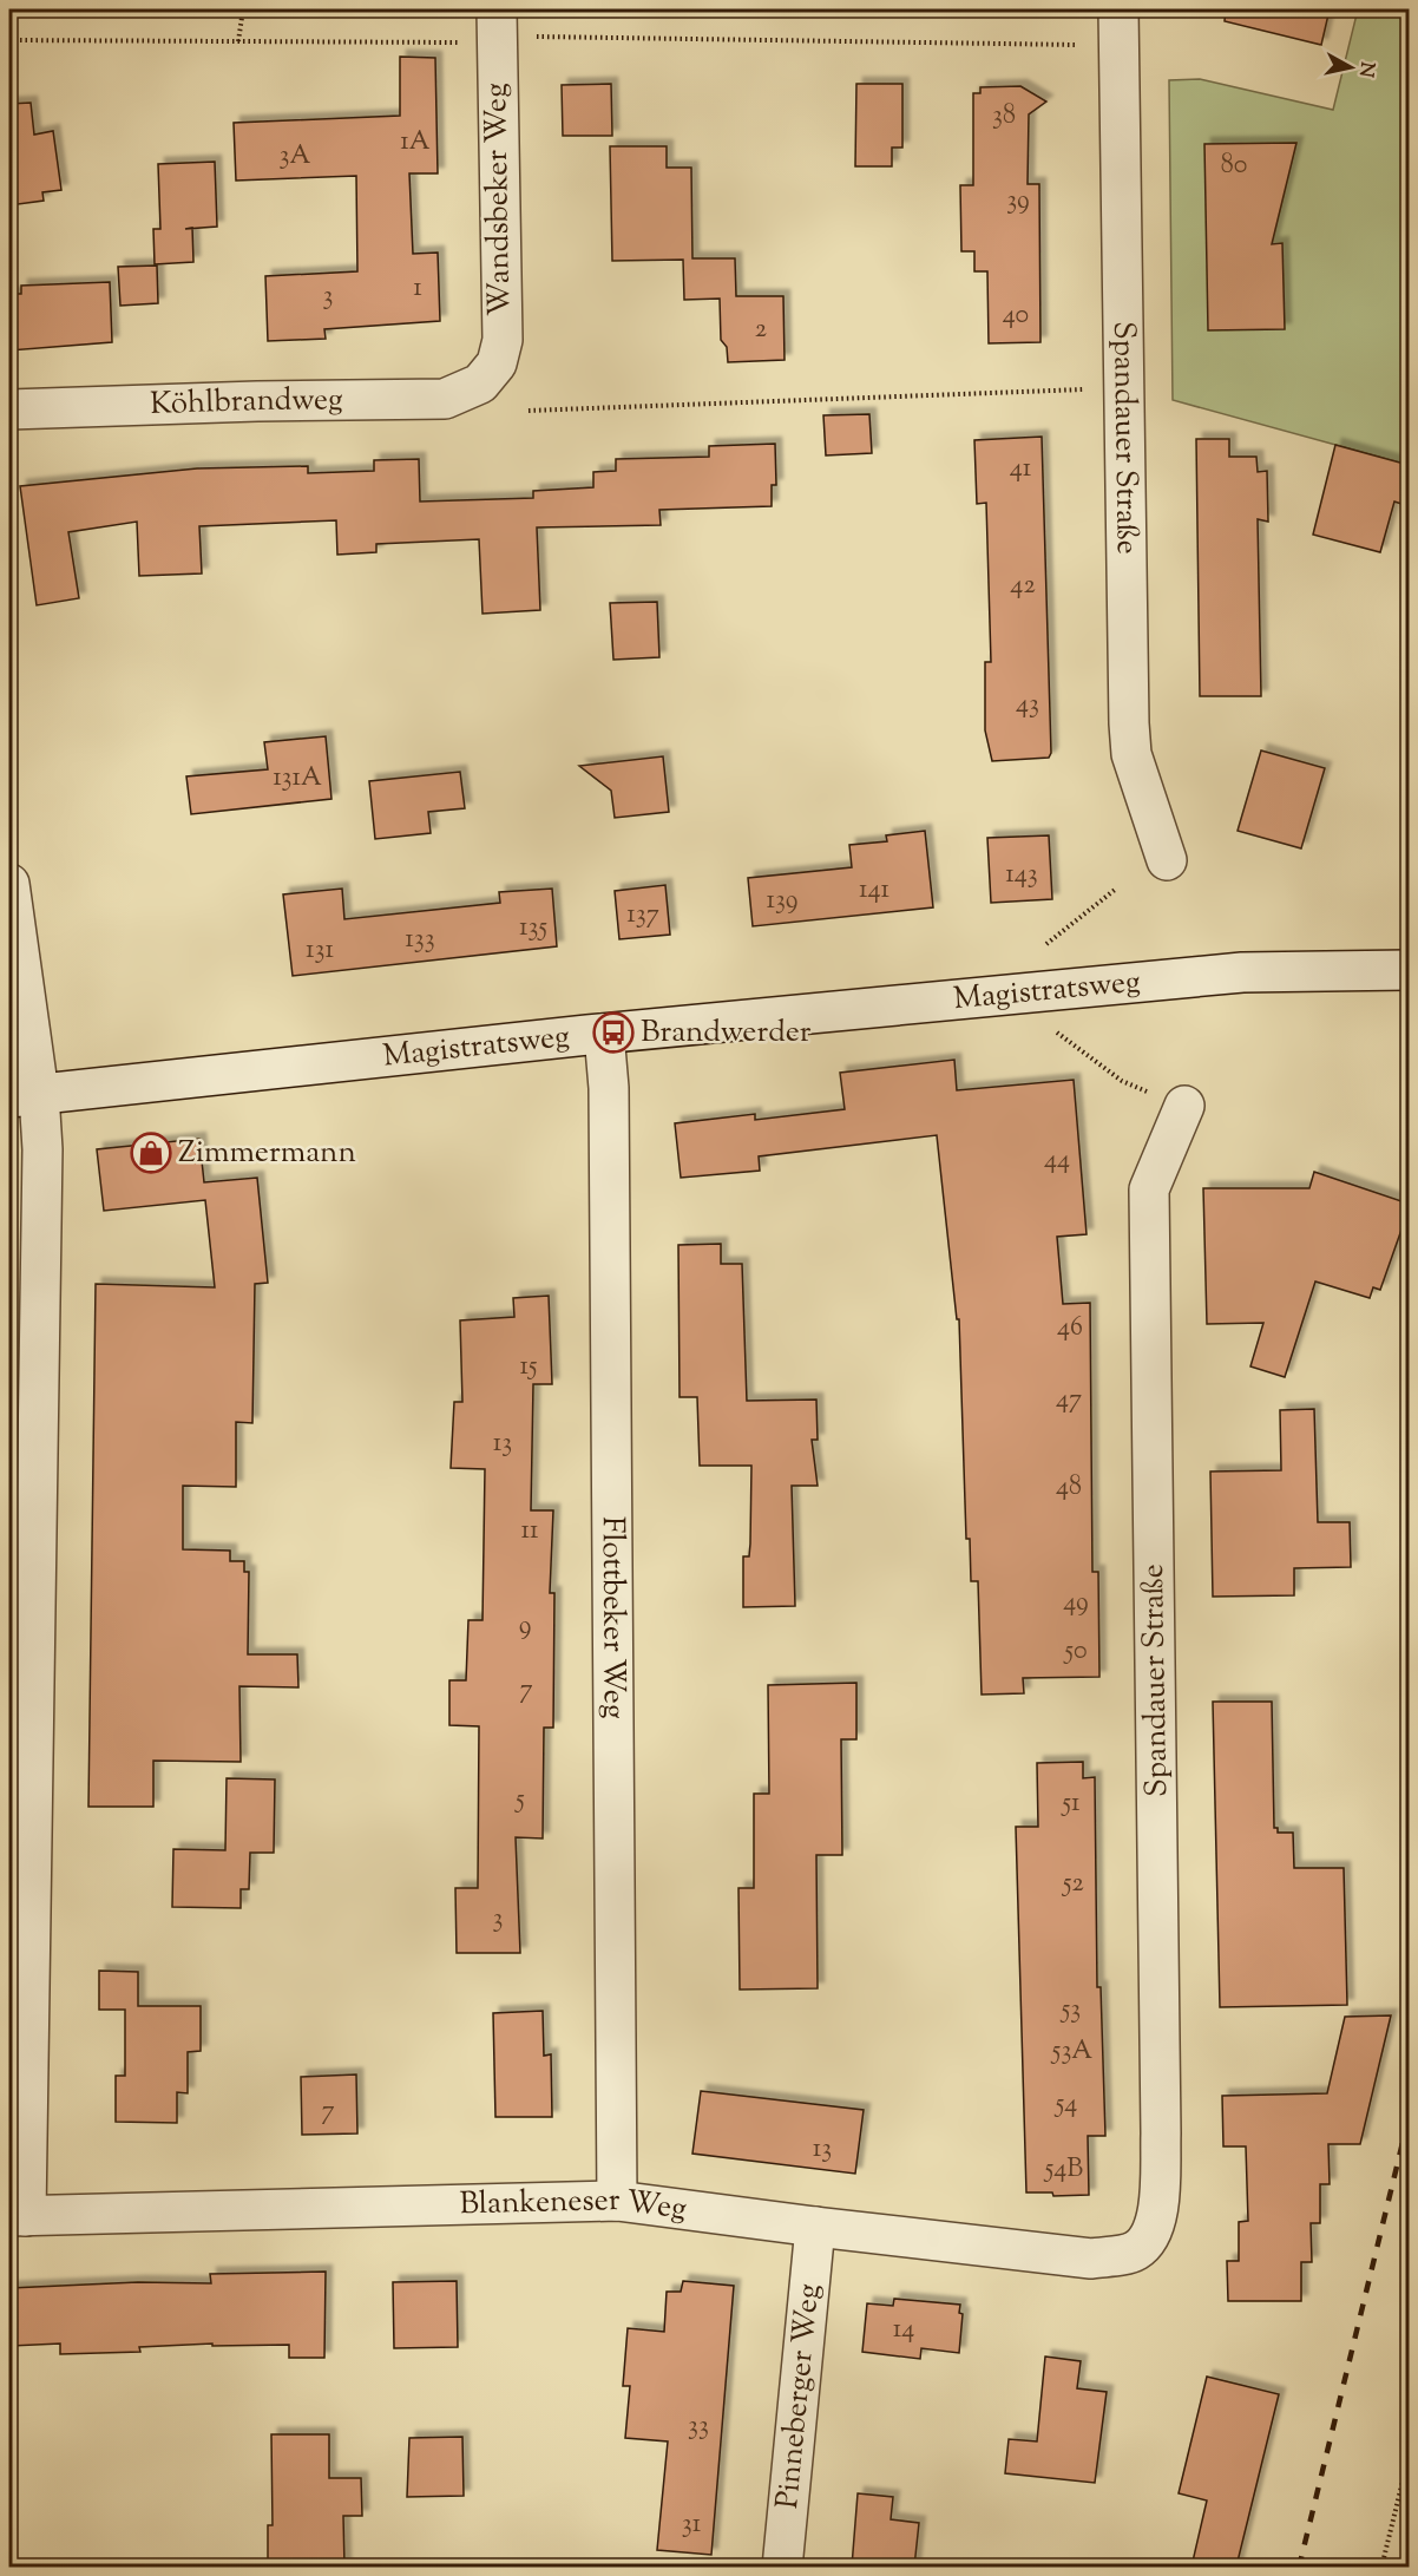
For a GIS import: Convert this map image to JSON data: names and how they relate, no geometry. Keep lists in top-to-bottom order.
{
  "streets": {
    "street": [
      "Wandsbeker Weg",
      "Köhlbrandweg",
      "Spandauer Straße",
      "Magistratsweg",
      "Flottbeker Weg",
      "Blankeneser Weg",
      "Pinneberger Weg"
    ]
  },
  "crossings": [
    ["Wandsbeker Weg", "Köhlbrandweg"],
    ["Spandauer Straße", "Blankeneser Weg"],
    ["Magistratsweg", "Flottbeker Weg"],
    ["Flottbeker Weg", "Blankeneser Weg"],
    ["Blankeneser Weg", "Pinneberger Weg"]
  ],
  "places": {
    "bus stop": ["Brandwerder"],
    "shop": ["Zimmermann"]
  },
  "house_numbers": [
    "38",
    "1A",
    "3A",
    "80",
    "39",
    "1",
    "3",
    "40",
    "2",
    "41",
    "42",
    "43",
    "131A",
    "143",
    "141",
    "139",
    "137",
    "135",
    "133",
    "131",
    "44",
    "46",
    "15",
    "47",
    "13",
    "48",
    "11",
    "49",
    "9",
    "50",
    "7",
    "5",
    "51",
    "52",
    "3",
    "53",
    "53A",
    "54",
    "7",
    "13",
    "54B",
    "14",
    "33",
    "31"
  ],
  "north": "right"
}
